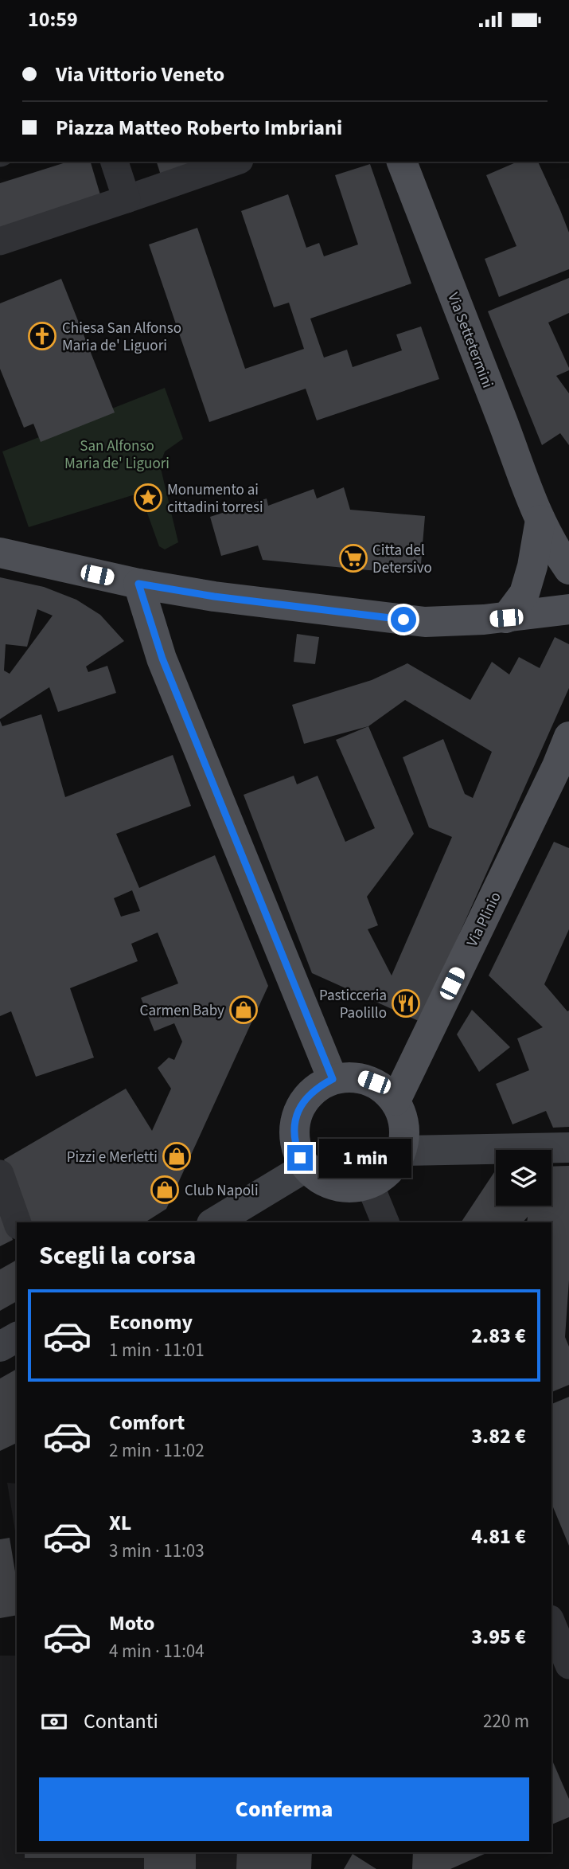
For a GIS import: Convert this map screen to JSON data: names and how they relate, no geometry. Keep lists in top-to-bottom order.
{
  "streets": {
    "main road": ["Via Settetermini", "Via Plinio"]
  },
  "parks": ["San Alfonso Maria de' Liguori"],
  "places": {
    "church": ["Chiesa San Alfonso Maria de' Liguori"],
    "place": ["Monumento ai cittadini torresi"],
    "supermarket": ["Citta del Detersivo"],
    "restaurant": ["Pasticceria Paolillo"],
    "shop": ["Carmen Baby", "Pizzi e Merletti", "Club Napoli"]
  },
  "page": {
    "status": "10:59",
    "banner": ["Via Vittorio Veneto", "Piazza Matteo Roberto Imbriani"],
    "bubble": "1 min",
    "heading": "Scegli la corsa",
    "list": [
      {
        "name": "Economy",
        "note": "1 min · 11:01",
        "value": "2.83 €"
      },
      {
        "name": "Comfort",
        "note": "2 min · 11:02",
        "value": "3.82 €"
      },
      {
        "name": "XL",
        "note": "3 min · 11:03",
        "value": "4.81 €"
      },
      {
        "name": "Moto",
        "note": "4 min · 11:04",
        "value": "3.95 €"
      }
    ],
    "pay": ["Contanti", "220 m"],
    "buttons": "Conferma"
  }
}
